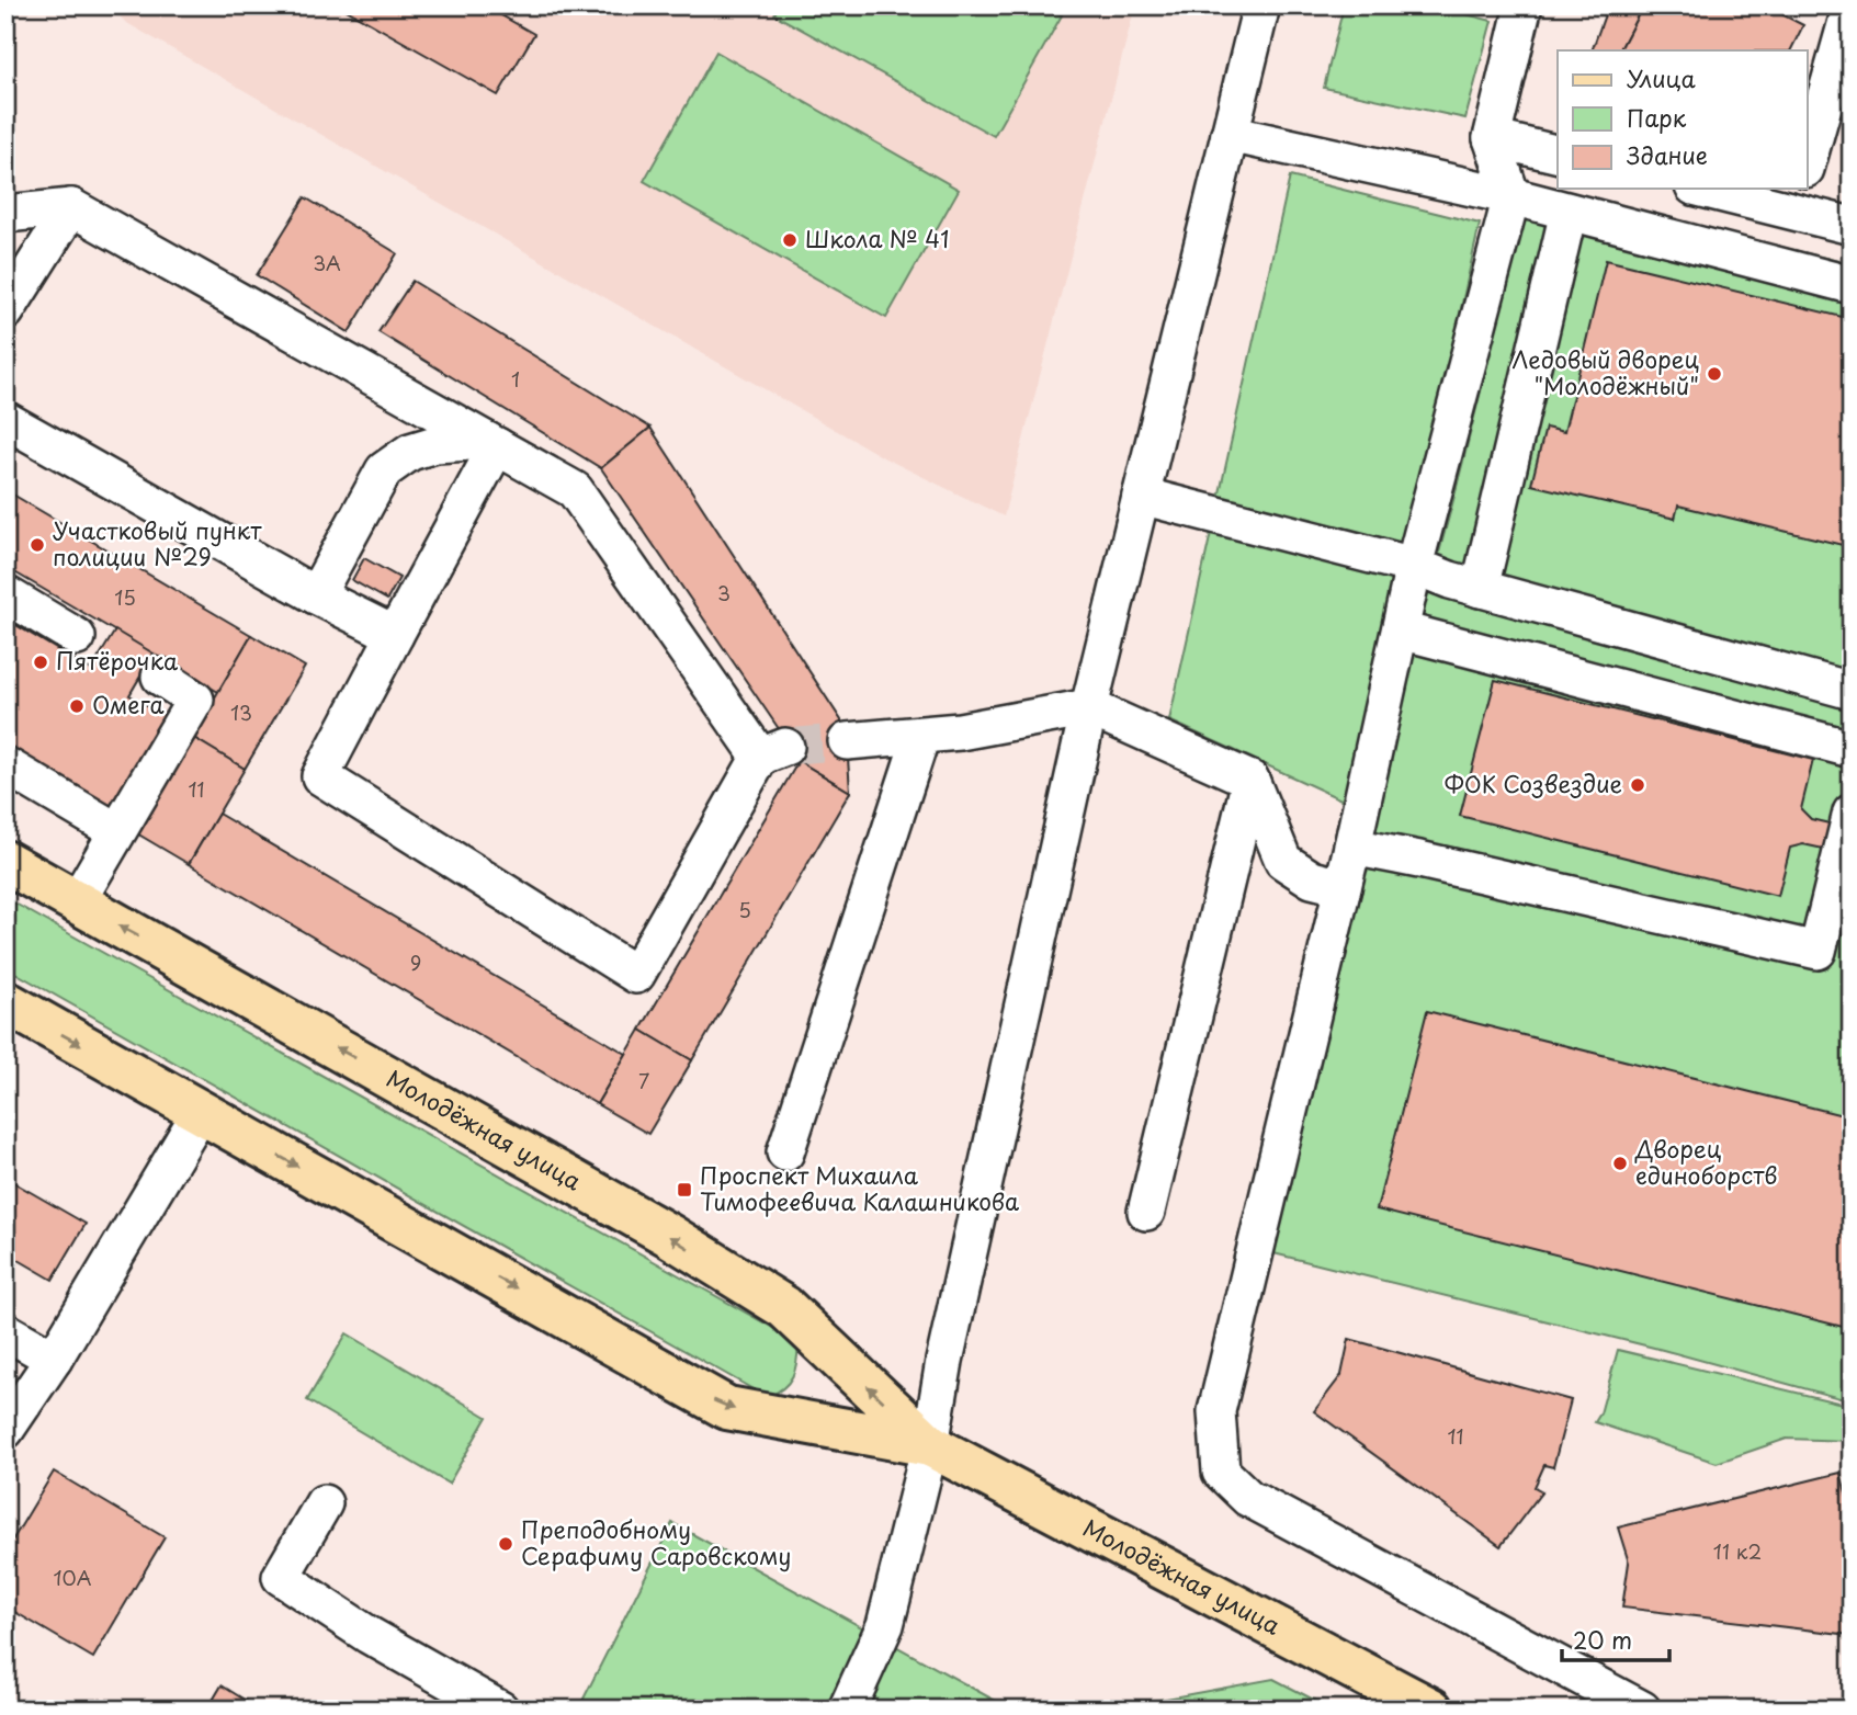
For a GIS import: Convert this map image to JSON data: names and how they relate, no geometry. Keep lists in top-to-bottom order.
{
  "streets": {
    "main road": ["Молодёжная улица"]
  },
  "places": {
    "other": [
      "Школа № 41",
      "Ледовый дворец \"Молодёжный\"",
      "Участковый пункт полиции №29",
      "Пятёрочка",
      "Омега",
      "ФОК Созвездие",
      "Дворец единоборств",
      "Преподобному Серафиму Саровскому"
    ],
    "transit": ["Проспект Михаила Тимофеевича Калашникова"]
  },
  "house_numbers": [
    "3А",
    "1",
    "3",
    "15",
    "13",
    "11",
    "5",
    "9",
    "7",
    "11",
    "11 к2",
    "10А"
  ],
  "legend": ["Улица", "Парк", "Здание"],
  "scale_bar": "20 m"
}
